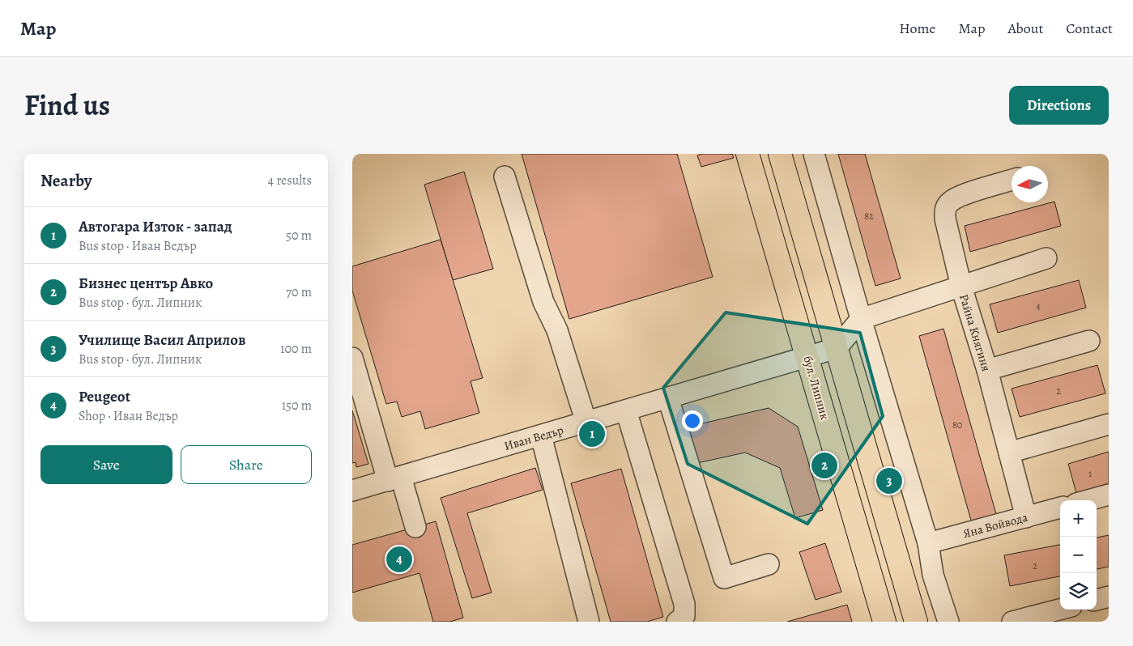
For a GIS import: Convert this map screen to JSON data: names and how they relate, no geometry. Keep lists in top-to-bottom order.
{
  "streets": {
    "main road": ["бул. Липник"],
    "street": ["Райна Княгиня", "Иван Ведър", "Яна Войвода"]
  },
  "crossings": [
    ["Райна Княгиня", "Яна Войвода"],
    ["бул. Липник", "Иван Ведър"]
  ],
  "house_numbers": [
    "82",
    "4",
    "2",
    "80",
    "1",
    "2"
  ],
  "north": "left",
  "page": {
    "header": "Map",
    "nav": [
      "Home",
      "Map",
      "About",
      "Contact"
    ],
    "title": "Find us",
    "buttons": [
      "Directions",
      ["Save", "Share"]
    ],
    "heading": ["Nearby", "4 results"],
    "list": [
      {
        "mark": "1",
        "name": "Автогара Изток - запад",
        "note": "Bus stop · Иван Ведър",
        "value": "50 m"
      },
      {
        "mark": "2",
        "name": "Бизнес център Авко",
        "note": "Bus stop · бул. Липник",
        "value": "70 m"
      },
      {
        "mark": "3",
        "name": "Училище Васил Априлов",
        "note": "Bus stop · бул. Липник",
        "value": "100 m"
      },
      {
        "mark": "4",
        "name": "Peugeot",
        "note": "Shop · Иван Ведър",
        "value": "150 m"
      }
    ],
    "pins": [
      "1",
      "2",
      "3",
      "4"
    ],
    "map_buttons": ["+", "−"]
  }
}
